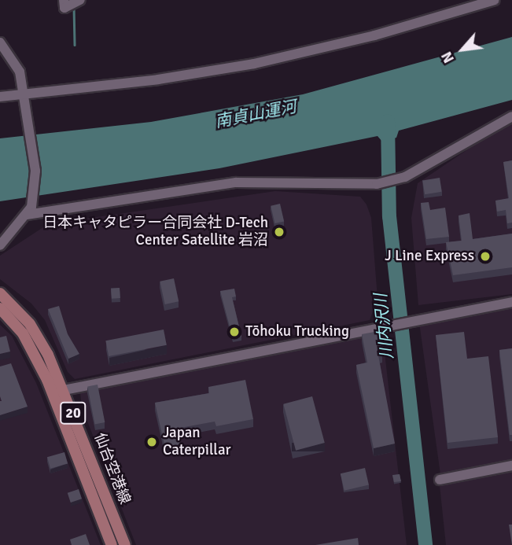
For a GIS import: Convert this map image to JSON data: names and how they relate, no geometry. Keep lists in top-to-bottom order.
{
  "streets": {
    "main road": ["20", "仙台空港線"]
  },
  "water": ["南貞山運河", "川内沢川"],
  "places": [
    "日本キャタピラー合同会社 D-Tech Center Satellite 岩沼",
    "J Line Express",
    "Tōhoku Trucking",
    "Japan Caterpillar"
  ],
  "north": "bottom left"
}
